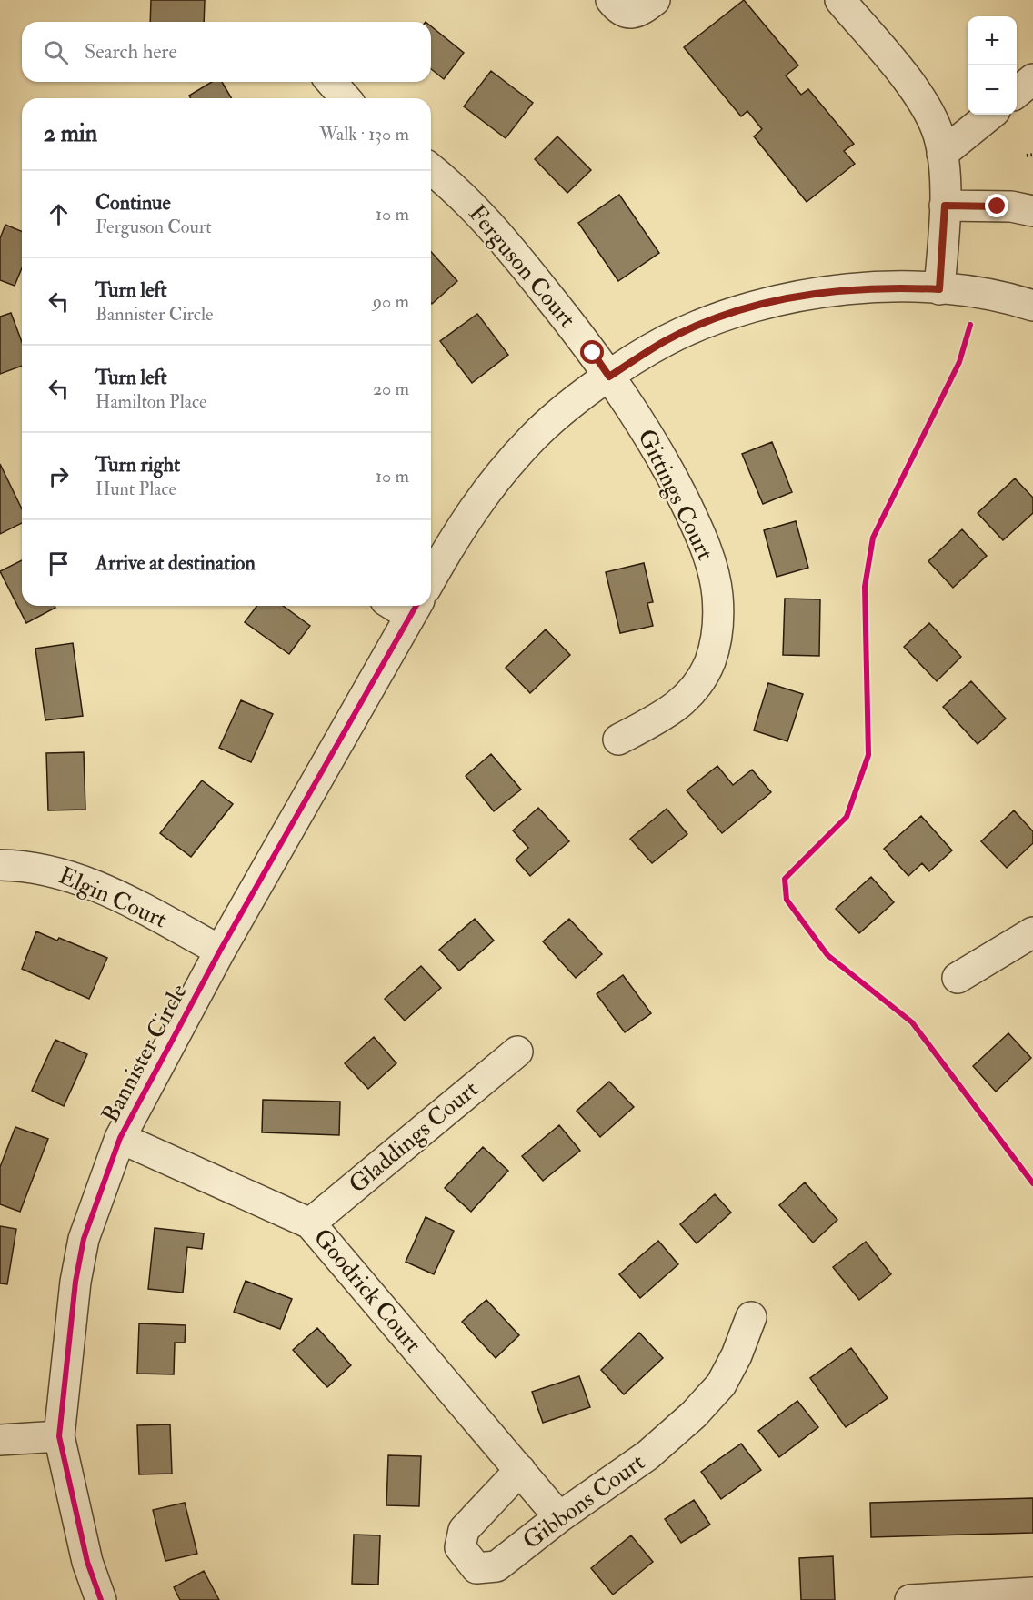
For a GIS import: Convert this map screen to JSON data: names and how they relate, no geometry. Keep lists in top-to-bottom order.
{
  "streets": {
    "street": [
      "Ferguson Court",
      "Gittings Court",
      "Elgin Court",
      "Bannister Circle",
      "Gladdings Court",
      "Goodrick Court",
      "Gibbons Court"
    ]
  },
  "crossings": [
    ["Ferguson Court", "Gittings Court"],
    ["Elgin Court", "Bannister Circle"],
    ["Bannister Circle", "Goodrick Court"],
    ["Gladdings Court", "Goodrick Court"],
    ["Goodrick Court", "Gibbons Court"]
  ],
  "page": {
    "map_buttons": ["+", "−"],
    "search": "Search here",
    "heading": ["2 min", "Walk · 130 m"],
    "list": [
      ["Continue", "Ferguson Court", "10 m"],
      ["Turn left", "Bannister Circle", "90 m"],
      ["Turn left", "Hamilton Place", "20 m"],
      ["Turn right", "Hunt Place", "10 m"],
      "Arrive at destination"
    ]
  }
}
